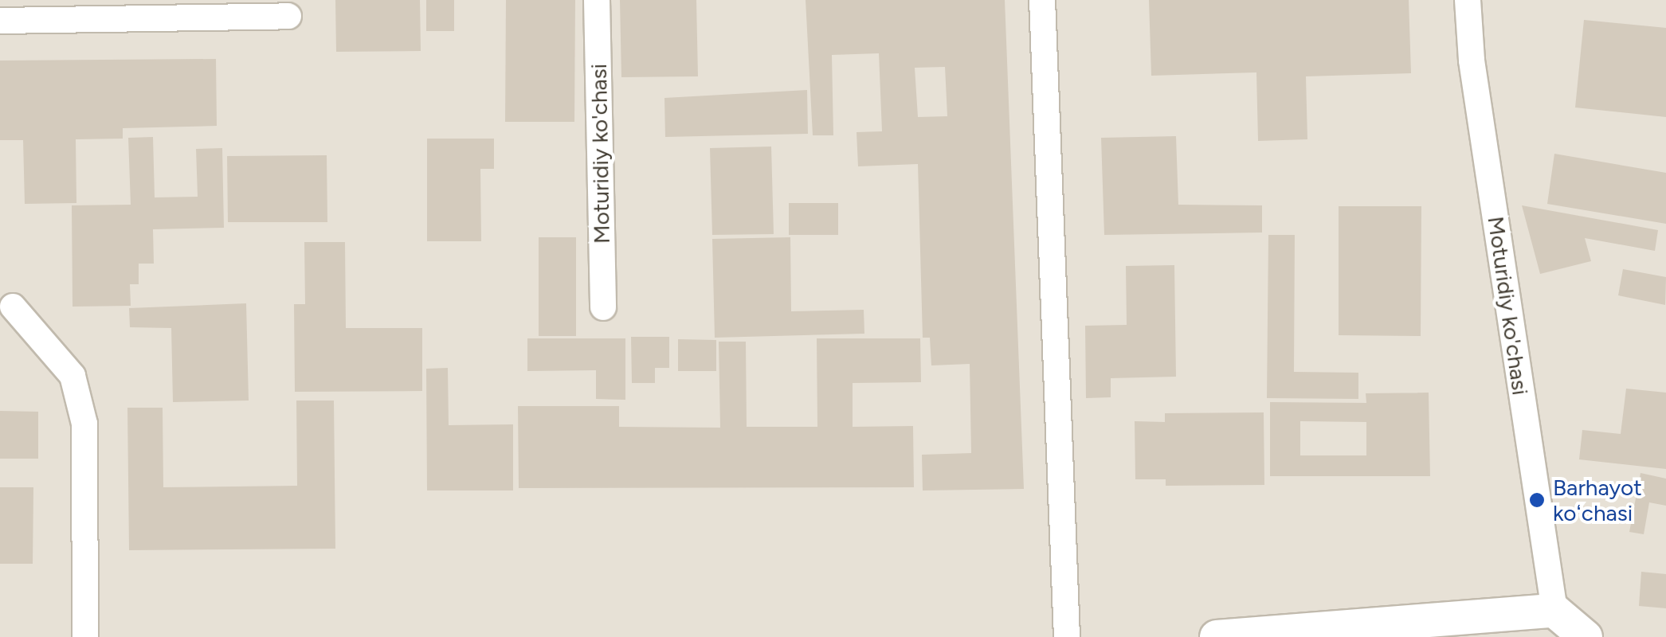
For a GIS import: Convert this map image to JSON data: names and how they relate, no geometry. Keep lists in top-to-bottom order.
{
  "streets": {
    "street": ["Moturidiy ko'chasi"]
  },
  "places": ["Barhayot koʻchasi"]
}
